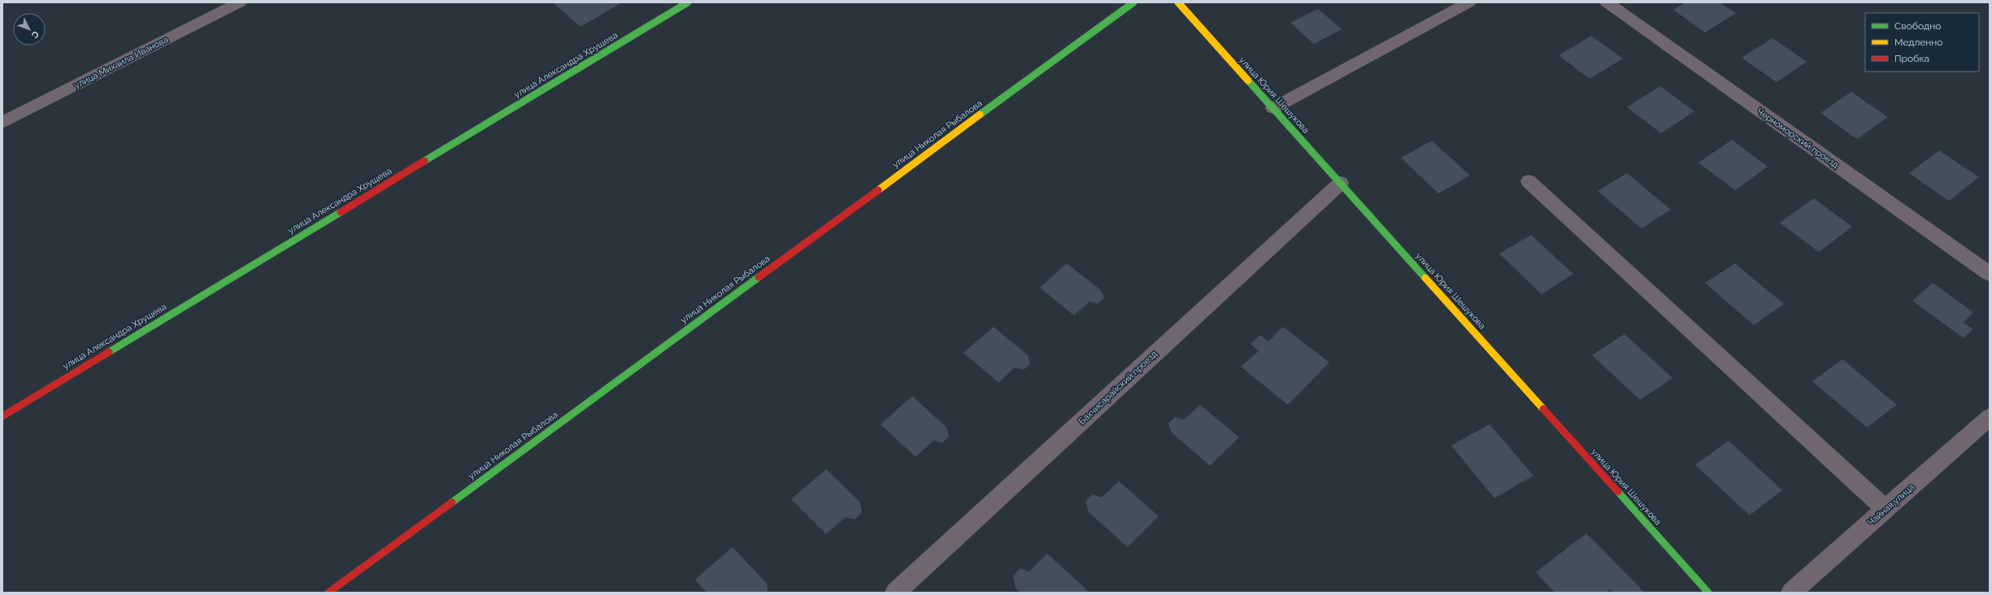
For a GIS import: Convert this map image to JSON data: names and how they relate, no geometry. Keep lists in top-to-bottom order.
{
  "streets": {
    "street": [
      "улица Михаила Иванова",
      "улица Александра Хрущева",
      "улица Юрия Шешукова",
      "улица Николая Рыбалова",
      "Черноморский проезд",
      "Бахчисарайский проезд",
      "Чайная улица"
    ]
  },
  "crossings": [
    ["улица Юрия Шешукова", "Бахчисарайский проезд"]
  ],
  "legend": ["Свободно", "Медленно", "Пробка"],
  "north": "bottom right"
}
